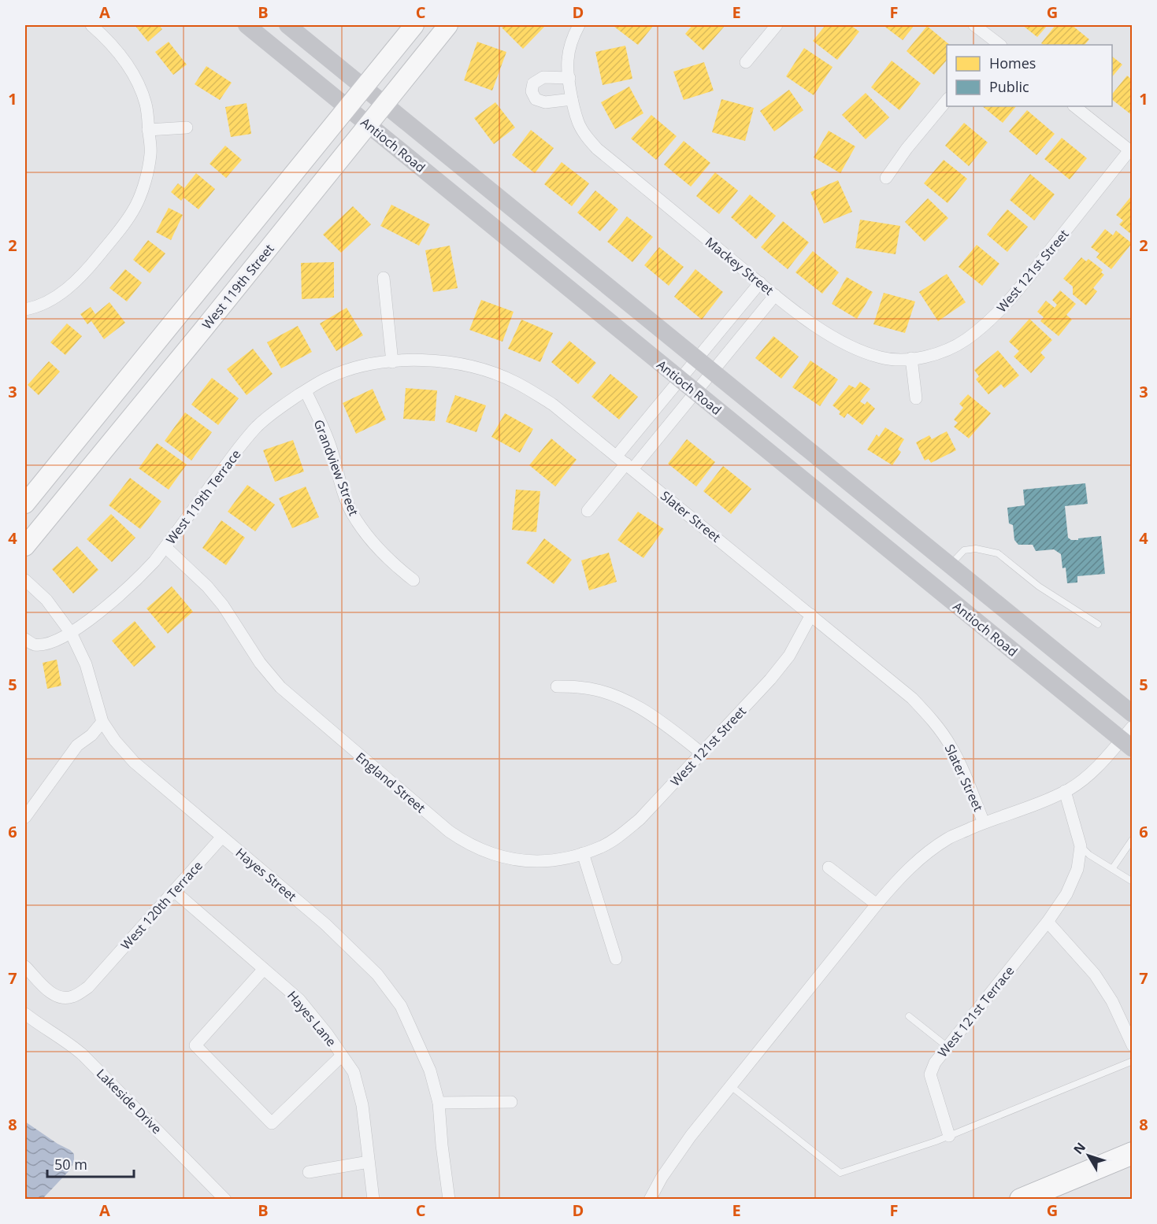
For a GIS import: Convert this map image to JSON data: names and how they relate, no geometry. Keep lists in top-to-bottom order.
{
  "streets": {
    "main road": ["Antioch Road", "West 119th Street"],
    "street": [
      "Mackey Street",
      "West 121st Street",
      "Grandview Street",
      "West 119th Terrace",
      "Slater Street",
      "England Street",
      "Hayes Street",
      "West 120th Terrace",
      "West 121st Terrace",
      "Hayes Lane",
      "Lakeside Drive"
    ]
  },
  "crossings": [
    ["Antioch Road", "West 119th Street"],
    ["Mackey Street", "West 121st Street"],
    ["West 121st Street", "Slater Street"],
    ["West 121st Street", "England Street"],
    ["Grandview Street", "West 119th Terrace"],
    ["West 119th Terrace", "Slater Street"],
    ["West 119th Terrace", "England Street"],
    ["West 119th Terrace", "Hayes Street"],
    ["Hayes Street", "West 120th Terrace"],
    ["West 120th Terrace", "Hayes Lane"]
  ],
  "legend": ["Homes", "Public"],
  "scale_bar": "50 m",
  "north": "top left",
  "grid": {
    "columns": [
      "A",
      "B",
      "C",
      "D",
      "E",
      "F",
      "G"
    ],
    "rows": [
      "1",
      "2",
      "3",
      "4",
      "5",
      "6",
      "7",
      "8"
    ]
  }
}
